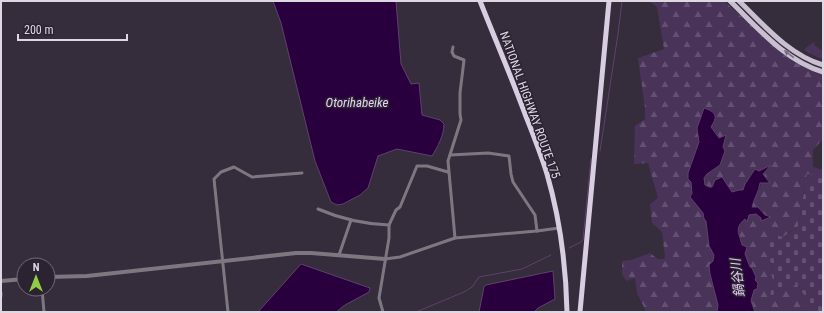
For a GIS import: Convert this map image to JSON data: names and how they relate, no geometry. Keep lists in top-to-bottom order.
{
  "streets": {
    "highway": ["NATIONAL HIGHWAY ROUTE 175"]
  },
  "water": ["Otorihabeike", "鍋谷川"],
  "scale_bar": "200 m",
  "north": "top"
}
